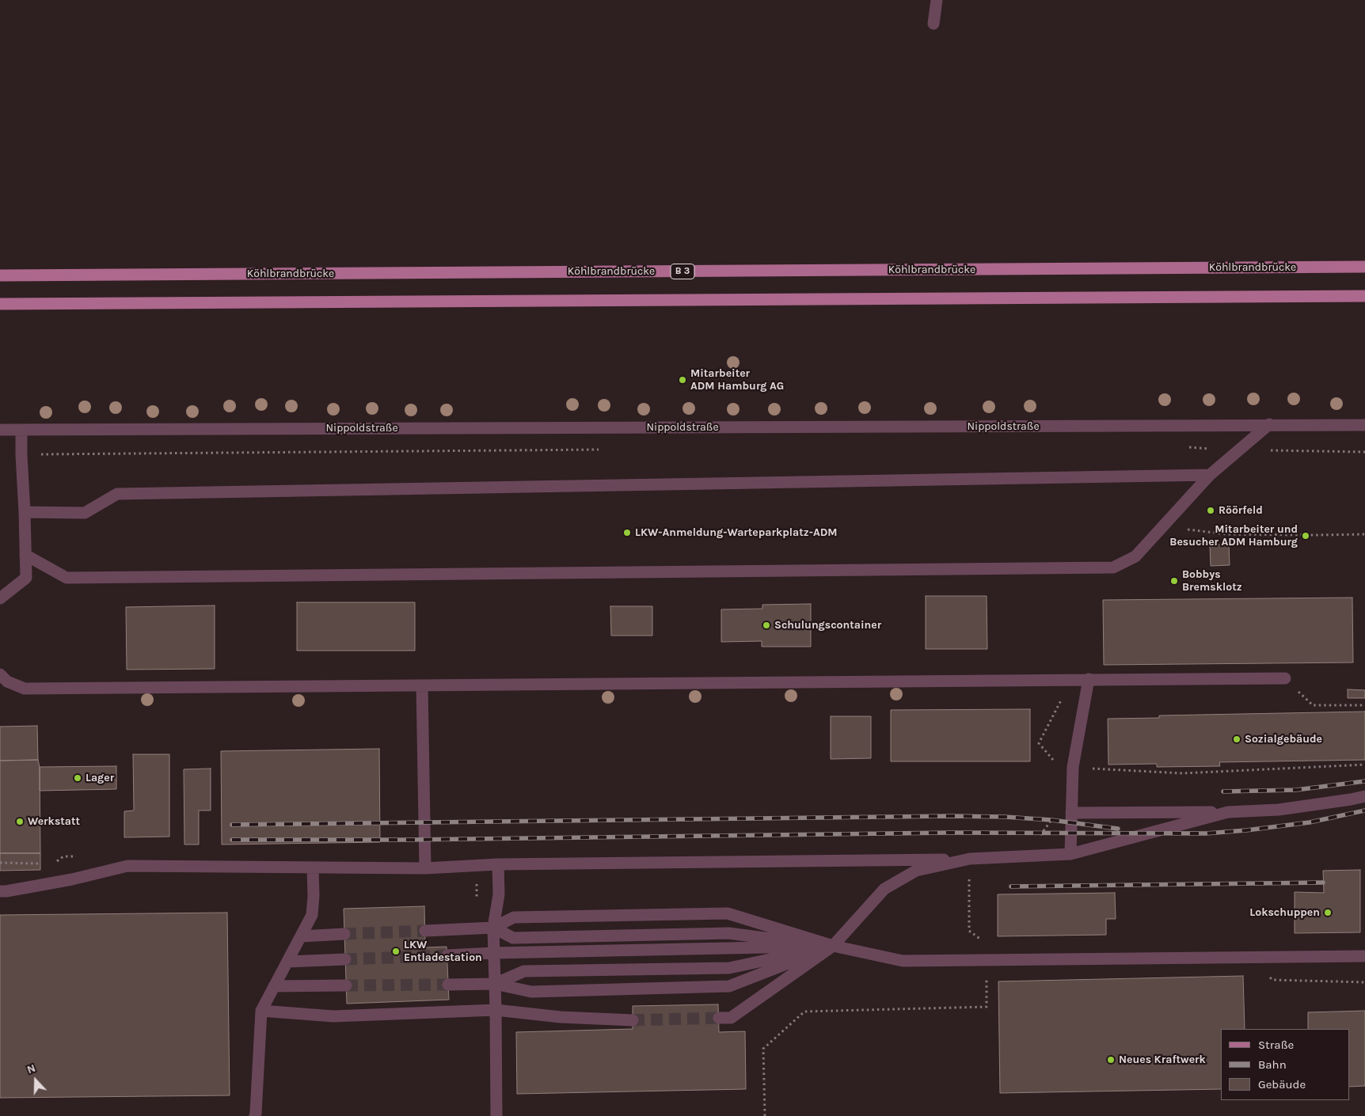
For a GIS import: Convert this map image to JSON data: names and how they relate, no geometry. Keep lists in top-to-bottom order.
{
  "streets": {
    "main road": ["Köhlbrandbrücke", "B 3"],
    "street": ["Nippoldstraße"]
  },
  "places": [
    "Mitarbeiter ADM Hamburg AG",
    "Röörfeld",
    "LKW-Anmeldung-Warteparkplatz-ADM",
    "Mitarbeiter und Besucher ADM Hamburg",
    "Bobbys Bremsklotz",
    "Schulungscontainer",
    "Sozialgebäude",
    "Lager",
    "Werkstatt",
    "Lokschuppen",
    "LKW Entladestation",
    "Neues Kraftwerk"
  ],
  "legend": ["Straße", "Bahn", "Gebäude"],
  "north": "top"
}
